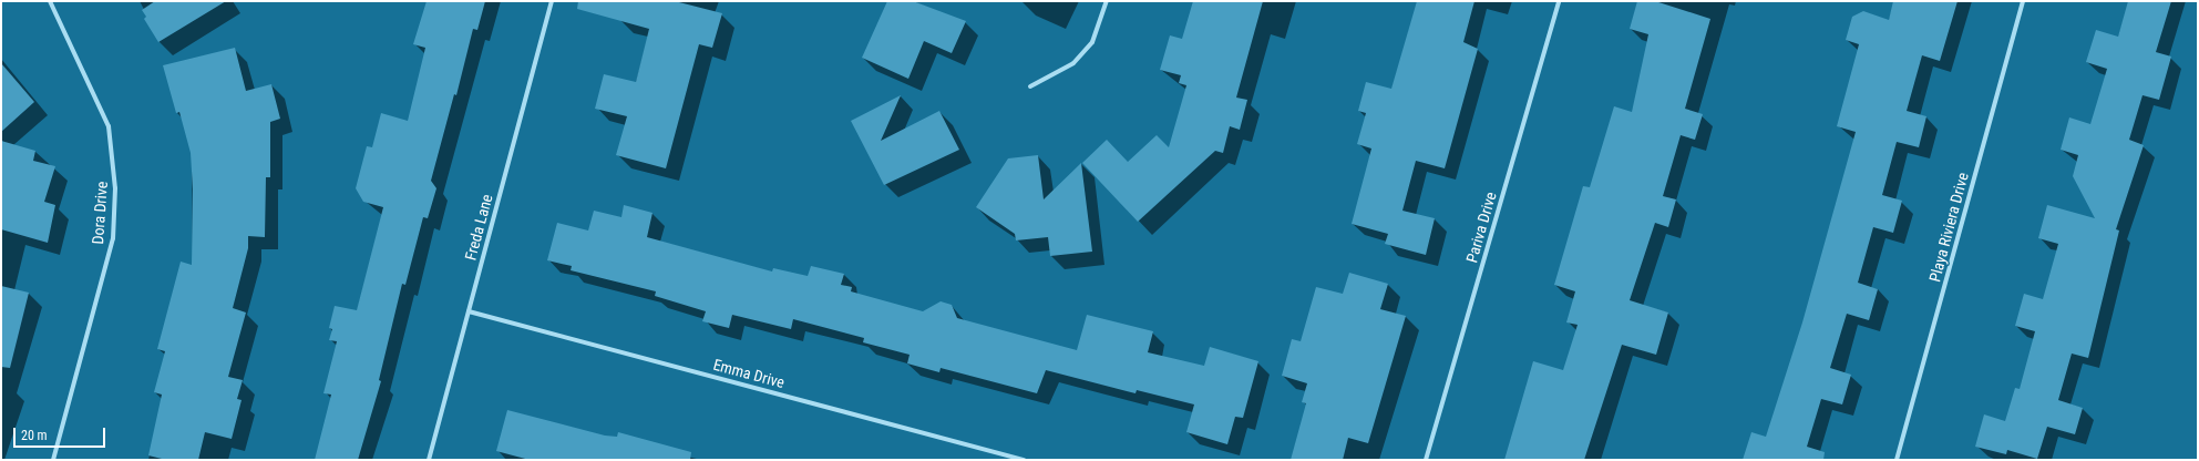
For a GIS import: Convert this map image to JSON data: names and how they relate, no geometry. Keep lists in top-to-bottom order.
{
  "streets": {
    "street": [
      "Dora Drive",
      "Freda Lane",
      "Pariva Drive",
      "Playa Riviera Drive",
      "Emma Drive"
    ]
  },
  "crossings": [
    ["Freda Lane", "Emma Drive"]
  ],
  "scale_bar": "20 m"
}
